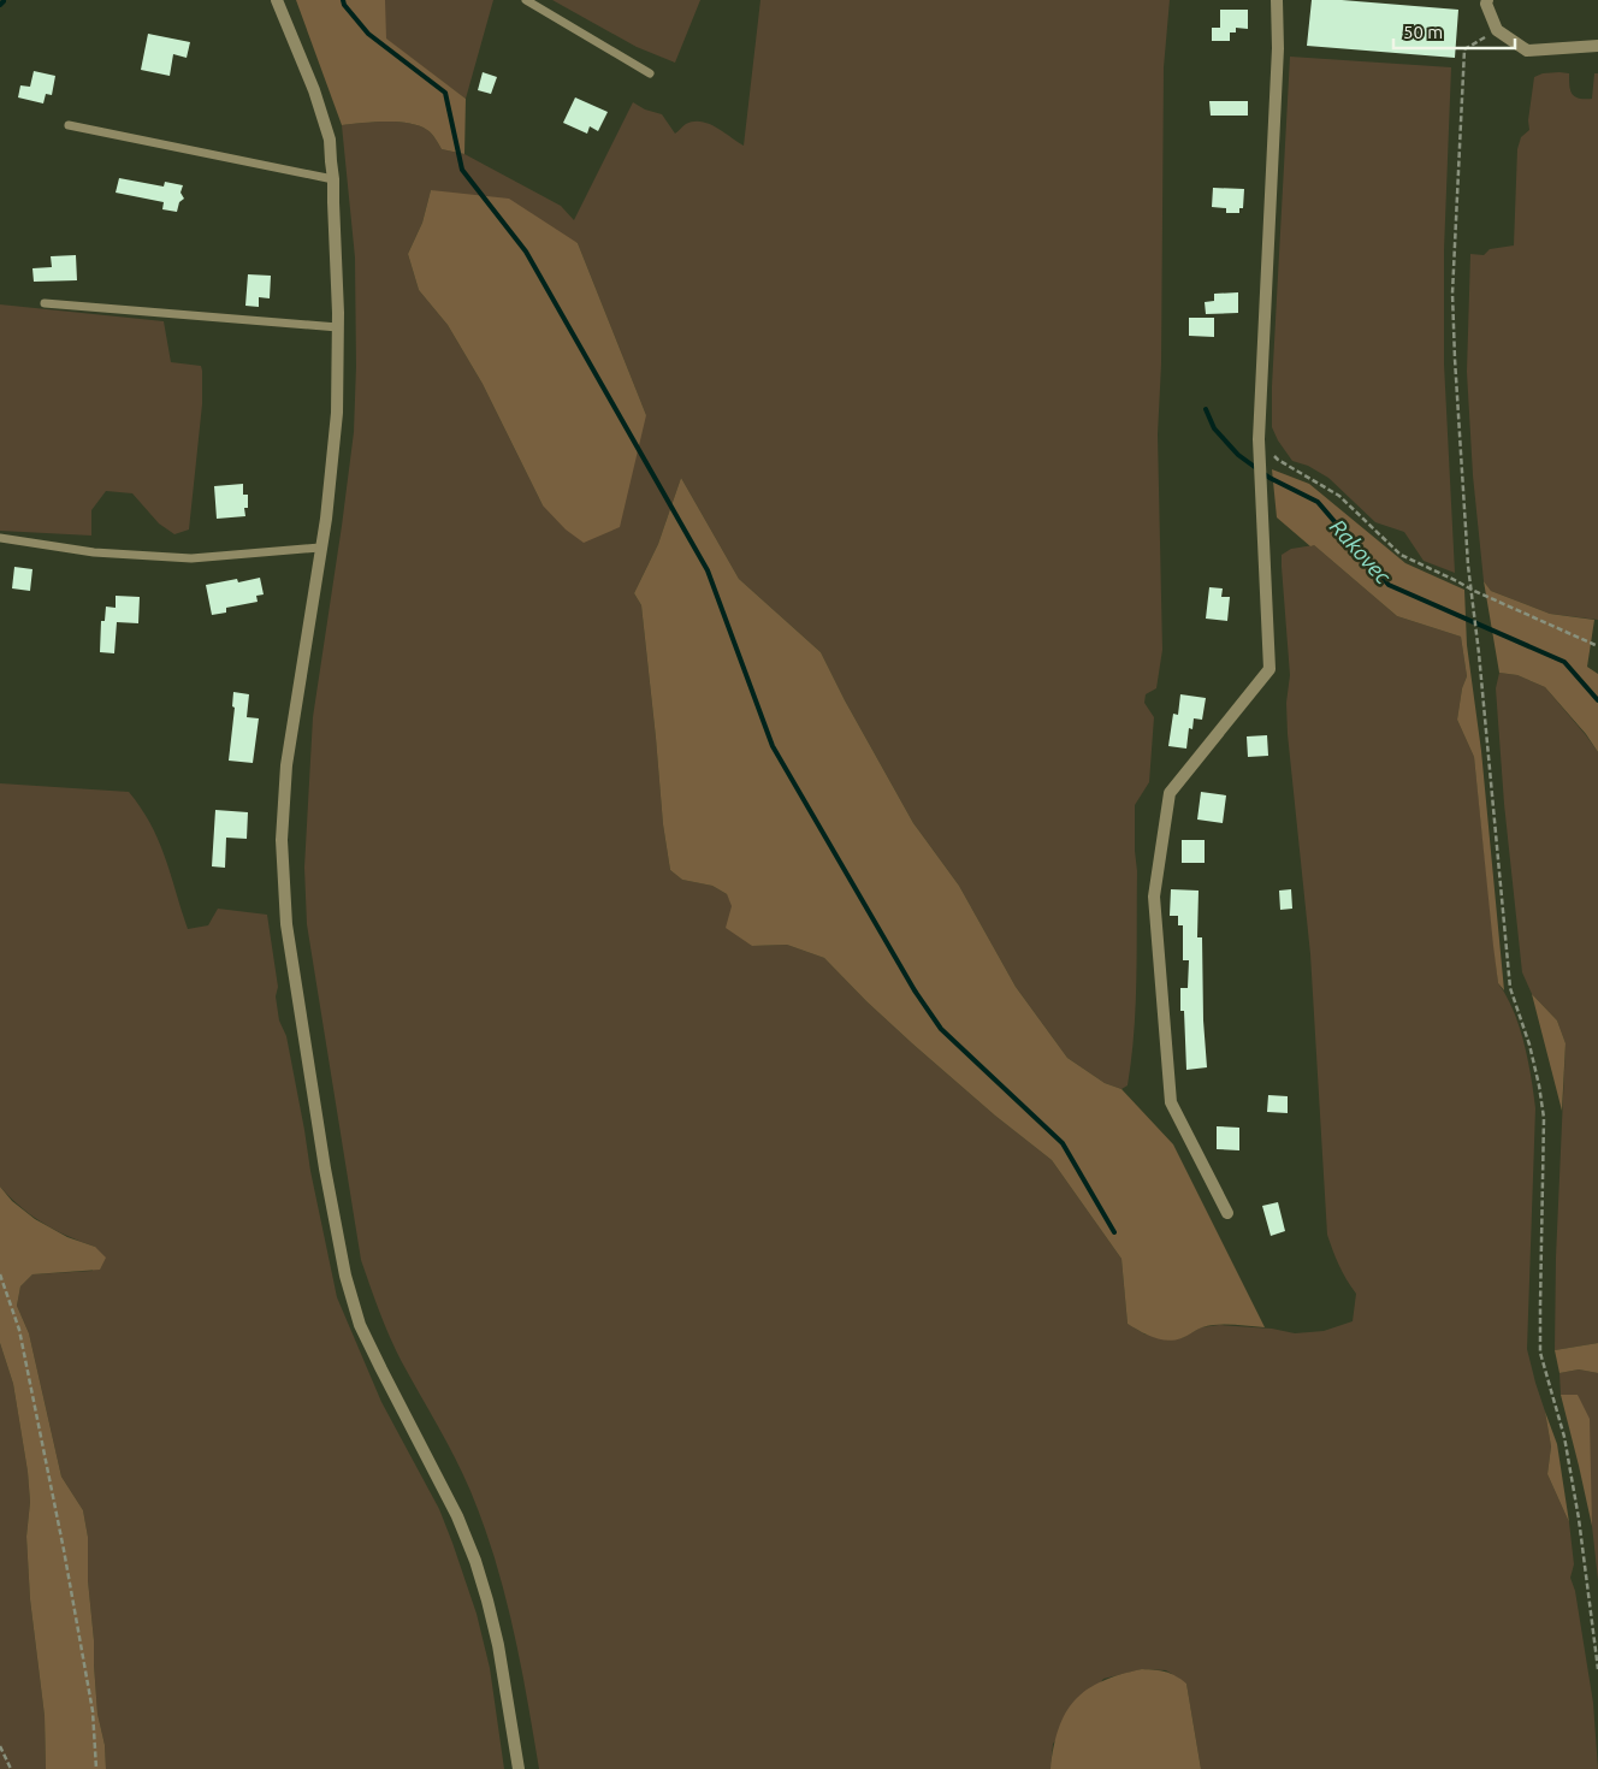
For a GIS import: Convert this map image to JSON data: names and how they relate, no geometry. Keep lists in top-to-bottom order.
{
  "water": ["Rakovec"],
  "scale_bar": "50 m"
}
